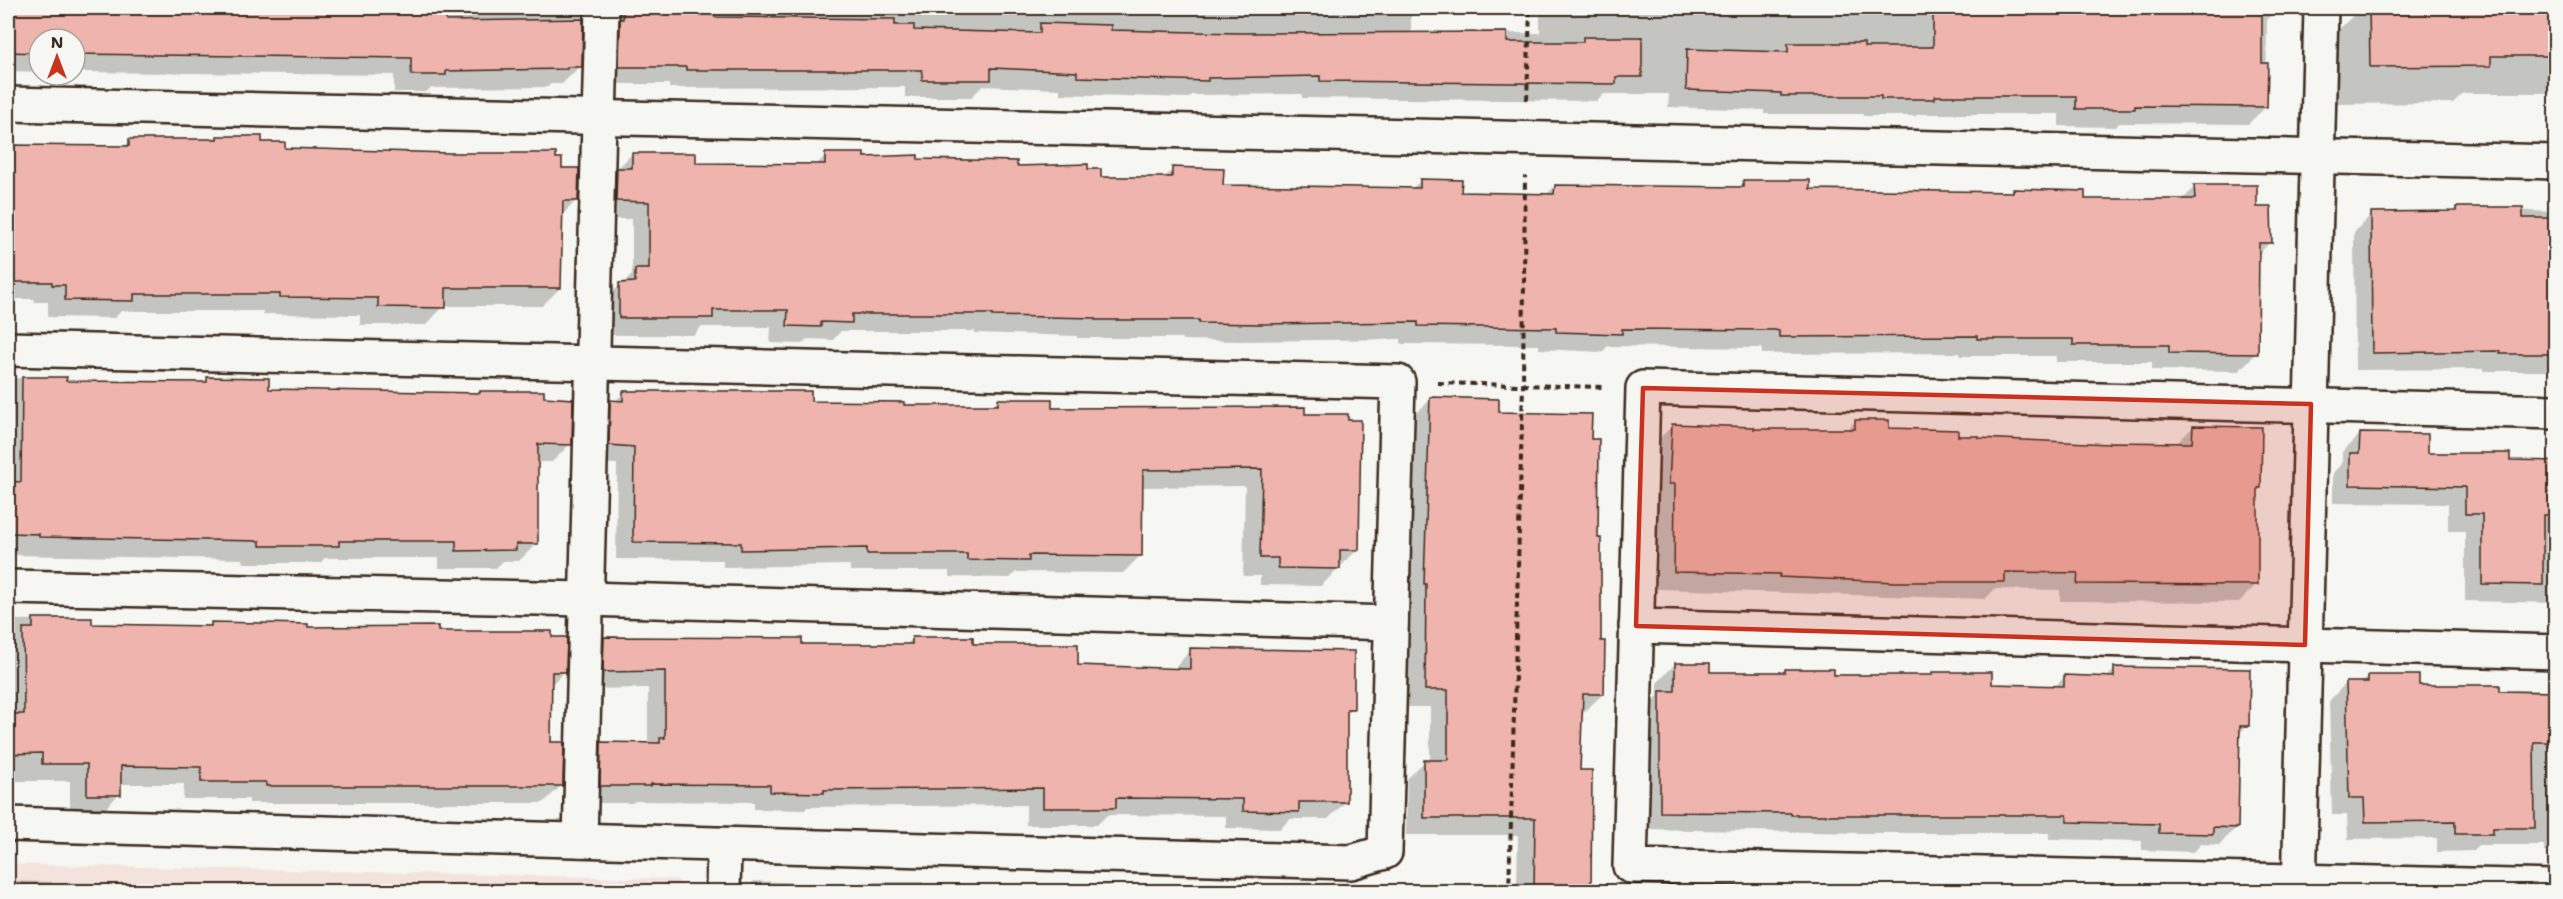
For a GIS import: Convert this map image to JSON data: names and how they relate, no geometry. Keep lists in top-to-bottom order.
{
  "north": "top"
}
